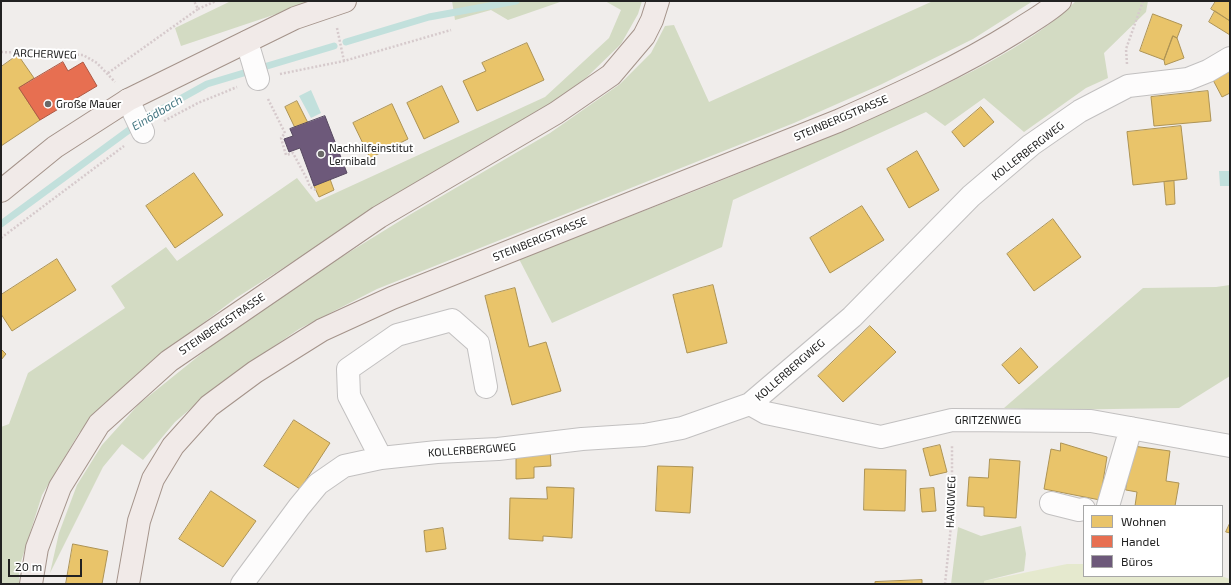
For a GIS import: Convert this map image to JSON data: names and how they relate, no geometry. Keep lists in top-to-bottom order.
{
  "streets": {
    "main road": ["STEINBERGSTRASSE"],
    "street": ["KOLLERBERGWEG", "GRITZENWEG"],
    "path": ["ARCHERWEG", "HANGWEG"]
  },
  "crossings": [
    ["KOLLERBERGWEG", "GRITZENWEG"],
    ["GRITZENWEG", "HANGWEG"]
  ],
  "water": ["Einödbach"],
  "places": ["Große Mauer", "Nachhilfeinstitut Lernibald"],
  "legend": ["Wohnen", "Handel", "Büros"],
  "scale_bar": "20 m"
}
